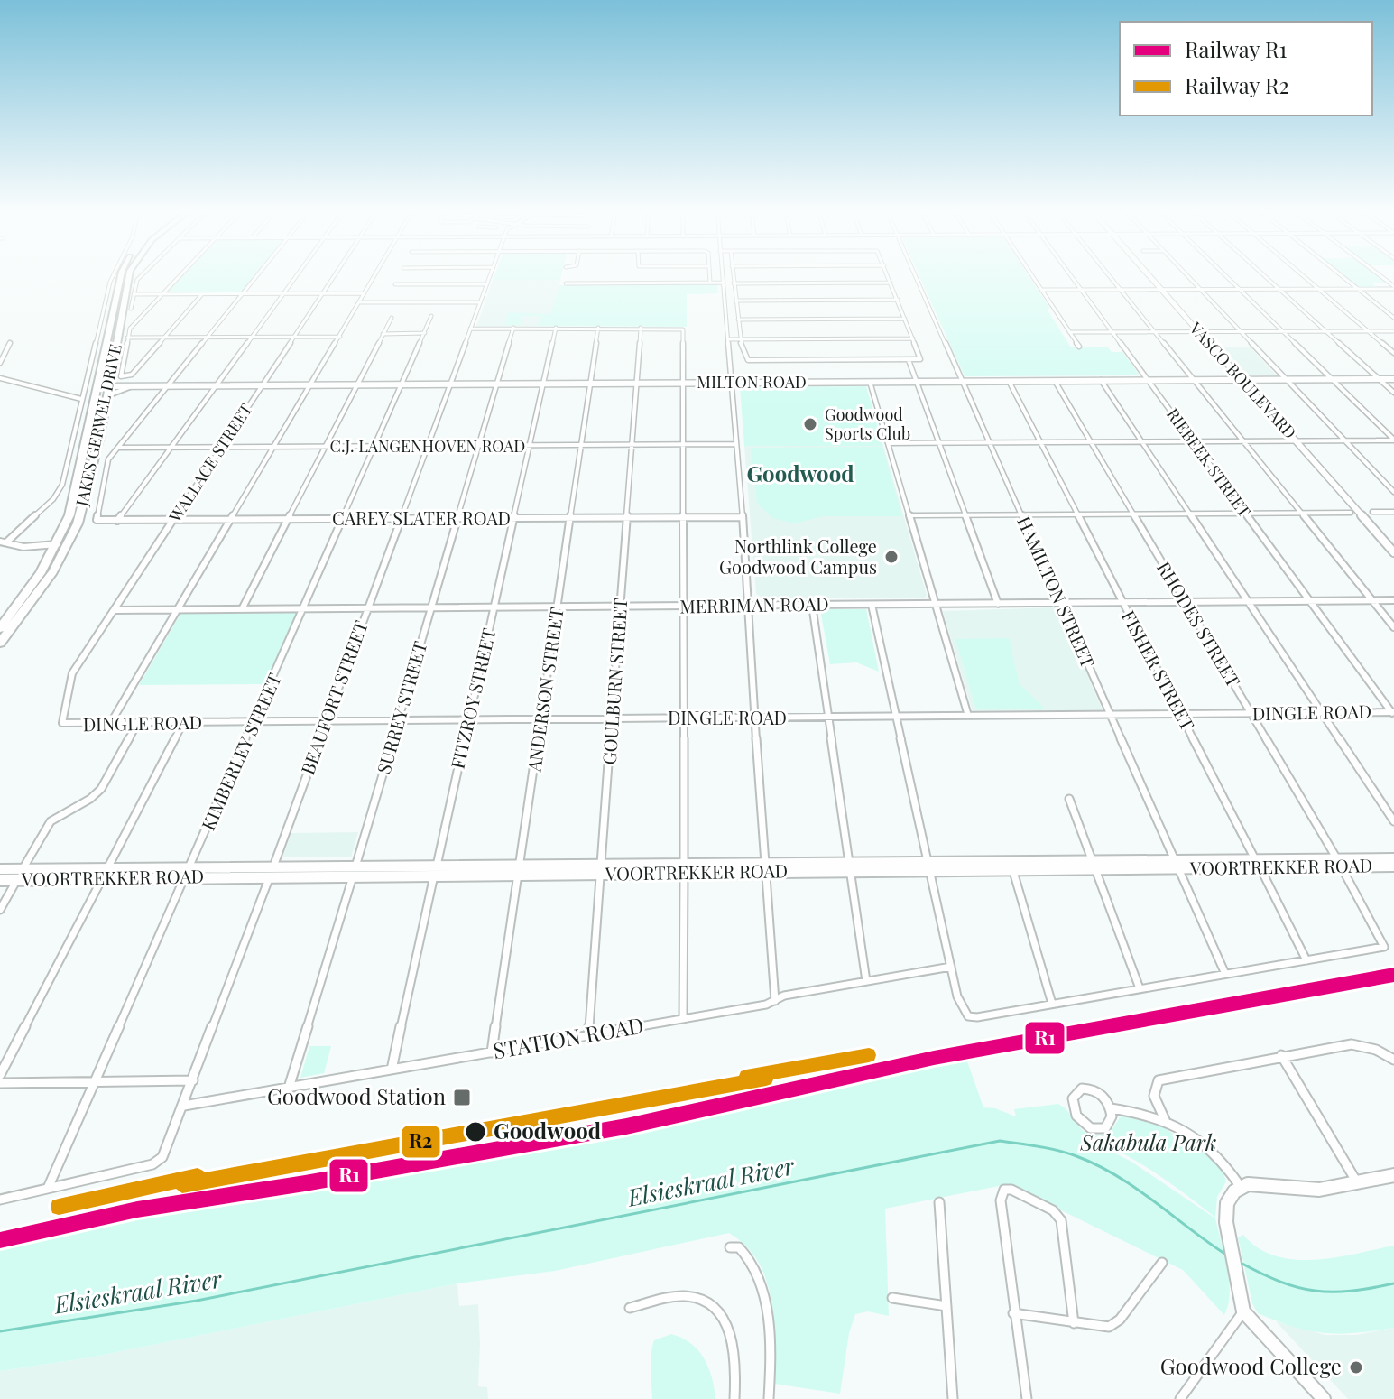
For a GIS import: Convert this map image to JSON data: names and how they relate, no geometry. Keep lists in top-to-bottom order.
{
  "streets": {
    "highway": ["JAKES GERWEL DRIVE"],
    "main road": ["VOORTREKKER ROAD"],
    "street": [
      "VASCO BOULEVARD",
      "MILTON ROAD",
      "C.J. LANGENHOVEN ROAD",
      "WALLACE STREET",
      "RIEBEEK STREET",
      "CAREY SLATER ROAD",
      "HAMILTON STREET",
      "MERRIMAN ROAD",
      "RHODES STREET",
      "FISHER STREET",
      "GOULBURN STREET",
      "ANDERSON STREET",
      "BEAUFORT STREET",
      "FITZROY STREET",
      "SURREY STREET",
      "DINGLE ROAD",
      "KIMBERLEY STREET",
      "STATION ROAD"
    ]
  },
  "crossings": [
    ["VASCO BOULEVARD", "MILTON ROAD"],
    ["MILTON ROAD", "WALLACE STREET"],
    ["MILTON ROAD", "RIEBEEK STREET"],
    ["MILTON ROAD", "HAMILTON STREET"],
    ["MILTON ROAD", "RHODES STREET"],
    ["MILTON ROAD", "FISHER STREET"],
    ["MILTON ROAD", "GOULBURN STREET"],
    ["MILTON ROAD", "ANDERSON STREET"],
    ["MILTON ROAD", "BEAUFORT STREET"],
    ["MILTON ROAD", "FITZROY STREET"],
    ["MILTON ROAD", "SURREY STREET"],
    ["MILTON ROAD", "KIMBERLEY STREET"],
    ["C.J. LANGENHOVEN ROAD", "WALLACE STREET"],
    ["C.J. LANGENHOVEN ROAD", "CAREY SLATER ROAD"],
    ["C.J. LANGENHOVEN ROAD", "GOULBURN STREET"],
    ["C.J. LANGENHOVEN ROAD", "ANDERSON STREET"],
    ["C.J. LANGENHOVEN ROAD", "BEAUFORT STREET"],
    ["C.J. LANGENHOVEN ROAD", "FITZROY STREET"],
    ["C.J. LANGENHOVEN ROAD", "SURREY STREET"],
    ["C.J. LANGENHOVEN ROAD", "KIMBERLEY STREET"],
    ["WALLACE STREET", "CAREY SLATER ROAD"],
    ["WALLACE STREET", "MERRIMAN ROAD"],
    ["WALLACE STREET", "DINGLE ROAD"],
    ["RIEBEEK STREET", "MERRIMAN ROAD"],
    ["RIEBEEK STREET", "DINGLE ROAD"],
    ["CAREY SLATER ROAD", "GOULBURN STREET"],
    ["CAREY SLATER ROAD", "ANDERSON STREET"],
    ["CAREY SLATER ROAD", "BEAUFORT STREET"],
    ["CAREY SLATER ROAD", "FITZROY STREET"],
    ["CAREY SLATER ROAD", "SURREY STREET"],
    ["CAREY SLATER ROAD", "KIMBERLEY STREET"],
    ["HAMILTON STREET", "MERRIMAN ROAD"],
    ["HAMILTON STREET", "DINGLE ROAD"],
    ["HAMILTON STREET", "VOORTREKKER ROAD"],
    ["MERRIMAN ROAD", "RHODES STREET"],
    ["MERRIMAN ROAD", "FISHER STREET"],
    ["MERRIMAN ROAD", "GOULBURN STREET"],
    ["MERRIMAN ROAD", "ANDERSON STREET"],
    ["MERRIMAN ROAD", "BEAUFORT STREET"],
    ["MERRIMAN ROAD", "FITZROY STREET"],
    ["MERRIMAN ROAD", "SURREY STREET"],
    ["MERRIMAN ROAD", "KIMBERLEY STREET"],
    ["RHODES STREET", "FISHER STREET"],
    ["RHODES STREET", "DINGLE ROAD"],
    ["RHODES STREET", "VOORTREKKER ROAD"],
    ["FISHER STREET", "DINGLE ROAD"],
    ["FISHER STREET", "VOORTREKKER ROAD"],
    ["GOULBURN STREET", "DINGLE ROAD"],
    ["GOULBURN STREET", "VOORTREKKER ROAD"],
    ["GOULBURN STREET", "STATION ROAD"],
    ["ANDERSON STREET", "DINGLE ROAD"],
    ["ANDERSON STREET", "VOORTREKKER ROAD"],
    ["ANDERSON STREET", "STATION ROAD"],
    ["BEAUFORT STREET", "DINGLE ROAD"],
    ["BEAUFORT STREET", "KIMBERLEY STREET"],
    ["BEAUFORT STREET", "VOORTREKKER ROAD"],
    ["BEAUFORT STREET", "STATION ROAD"],
    ["FITZROY STREET", "DINGLE ROAD"],
    ["FITZROY STREET", "VOORTREKKER ROAD"],
    ["FITZROY STREET", "STATION ROAD"],
    ["SURREY STREET", "DINGLE ROAD"],
    ["SURREY STREET", "VOORTREKKER ROAD"],
    ["SURREY STREET", "STATION ROAD"],
    ["DINGLE ROAD", "KIMBERLEY STREET"],
    ["KIMBERLEY STREET", "VOORTREKKER ROAD"]
  ],
  "districts": ["Goodwood"],
  "water": ["Elsieskraal River"],
  "parks": ["Sakabula Park"],
  "places": {
    "other": [
      "Goodwood Sports Club",
      "Northlink College Goodwood Campus",
      "Goodwood",
      "Goodwood College"
    ],
    "transit": ["Goodwood Station"]
  },
  "lines": ["rail line R1", "rail line R2"],
  "legend": ["Railway R1", "Railway R2"]
}
